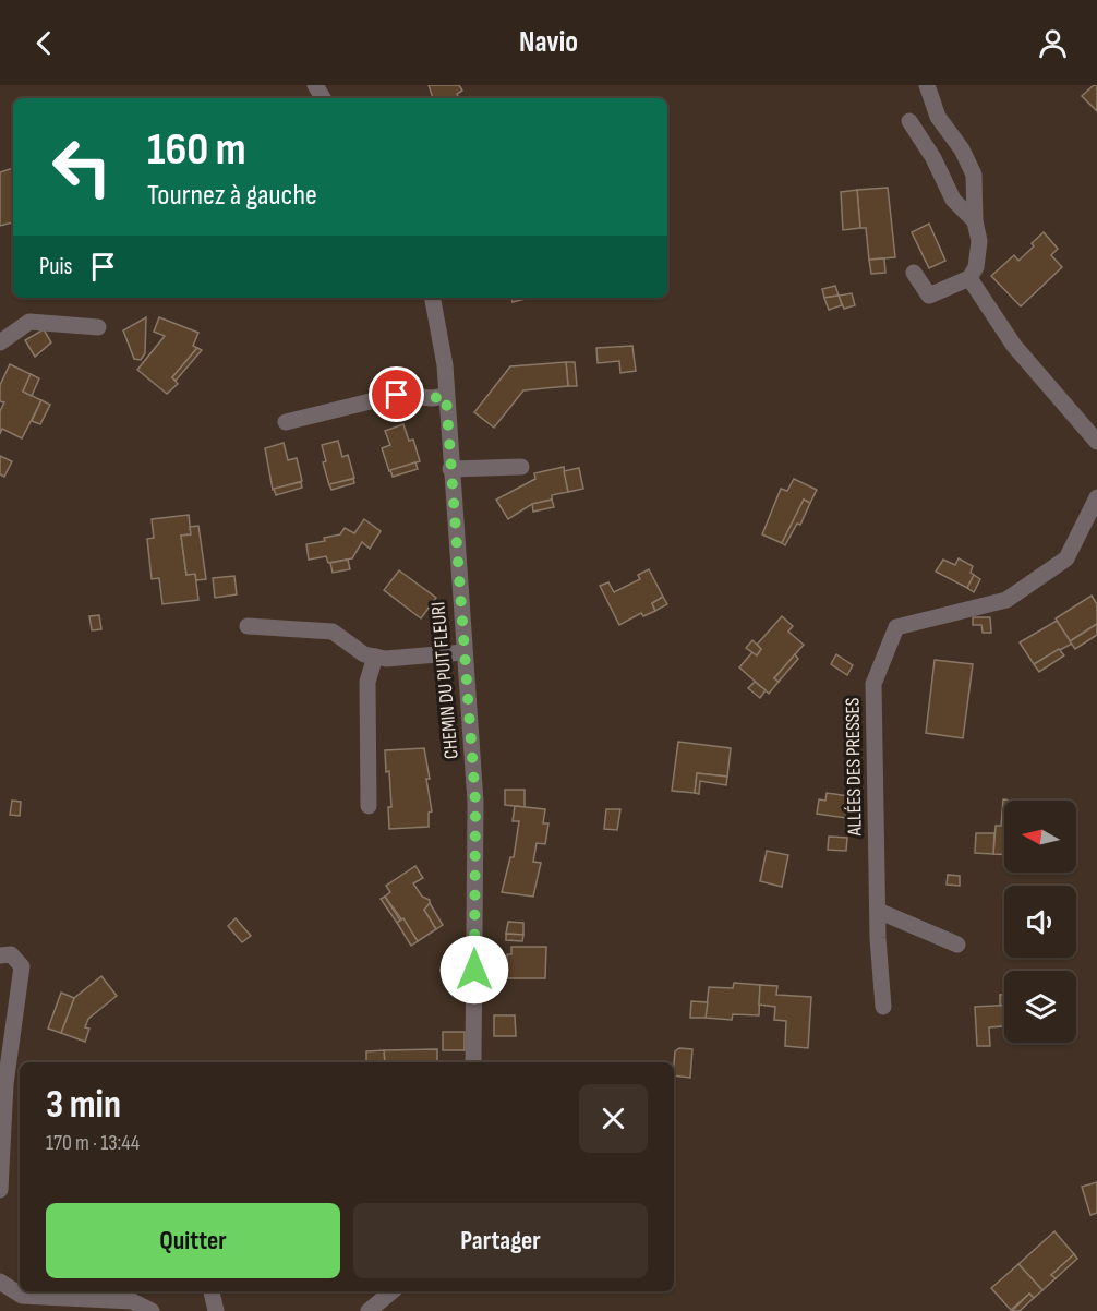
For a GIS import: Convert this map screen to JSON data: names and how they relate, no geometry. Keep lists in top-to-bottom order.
{
  "streets": {
    "street": ["CHEMIN DU PUIT FLEURI", "ALLÉES DES PRESSES"]
  },
  "north": "left",
  "page": {
    "header": "Navio",
    "turn": ["160 m", "Tournez à gauche"],
    "then": "Puis",
    "heading": ["3 min", "170 m · 13:44"],
    "buttons": ["Quitter", "Partager"]
  }
}
